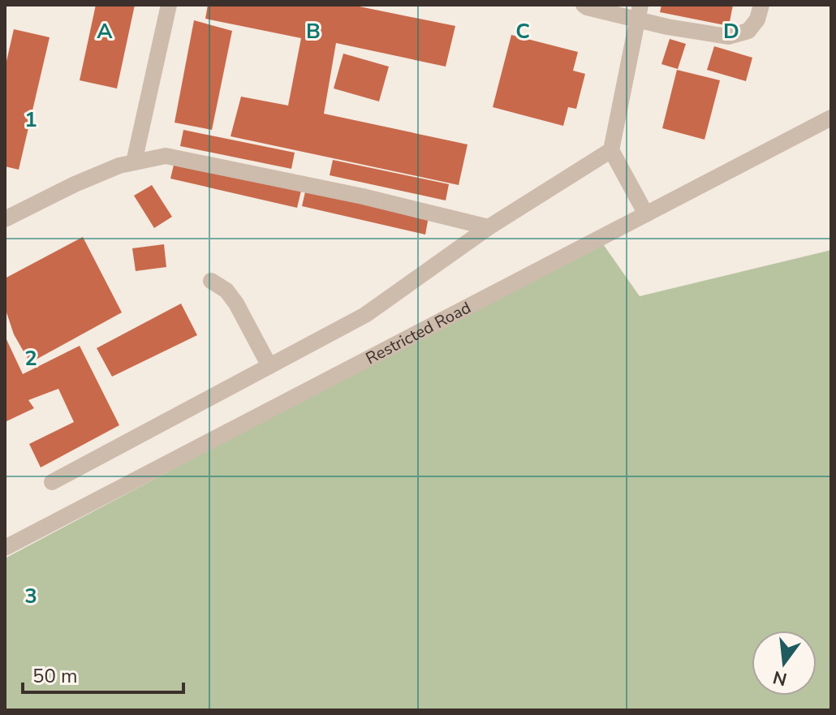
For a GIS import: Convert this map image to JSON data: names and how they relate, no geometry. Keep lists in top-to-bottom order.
{
  "streets": {
    "street": ["Restricted Road"]
  },
  "scale_bar": "50 m",
  "north": "bottom",
  "grid": {
    "columns": [
      "A",
      "B",
      "C",
      "D"
    ],
    "rows": ["1", "2", "3"]
  }
}
